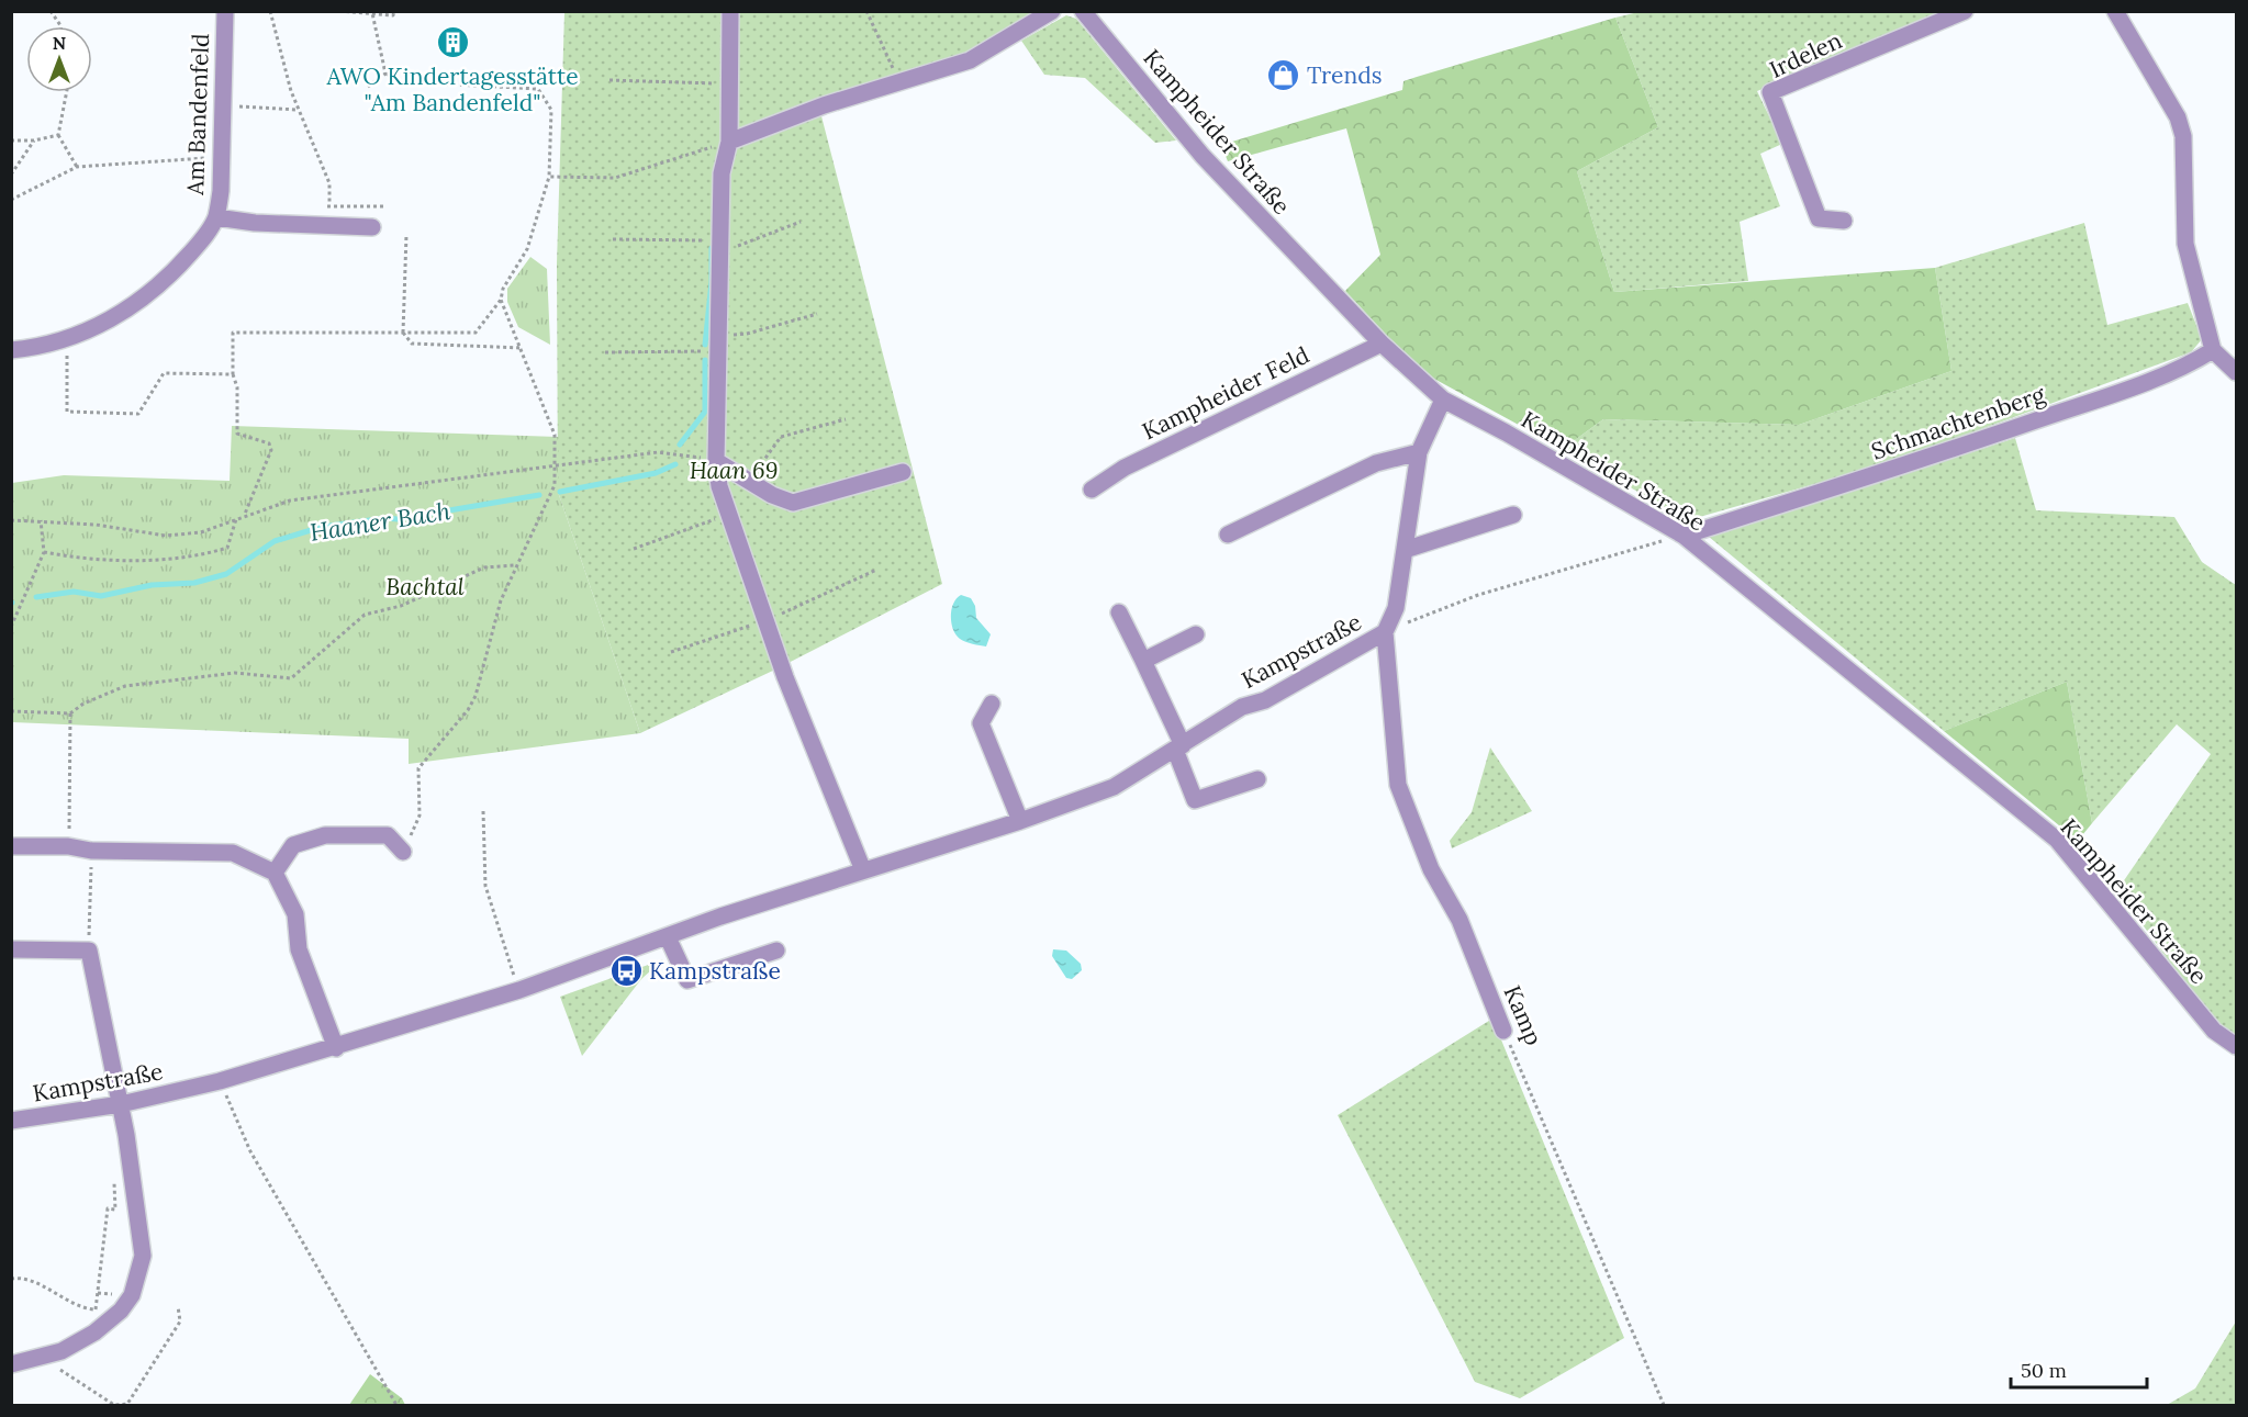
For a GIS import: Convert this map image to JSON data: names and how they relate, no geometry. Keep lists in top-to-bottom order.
{
  "streets": {
    "street": [
      "Irdelen",
      "Am Bandenfeld",
      "Kampheider Straße",
      "Kampheider Feld",
      "Schmachtenberg",
      "Kampstraße",
      "Kamp"
    ]
  },
  "crossings": [
    ["Kampheider Straße", "Kampheider Feld"],
    ["Kampheider Straße", "Schmachtenberg"],
    ["Kampheider Straße", "Kampstraße"],
    ["Kampstraße", "Kamp"]
  ],
  "water": ["Haaner Bach"],
  "parks": ["Haan 69", "Bachtal"],
  "places": {
    "building": ["AWO Kindertagesstätte \"Am Bandenfeld\""],
    "shop": ["Trends"],
    "bus stop": ["Kampstraße"]
  },
  "scale_bar": "50 m",
  "north": "top"
}
